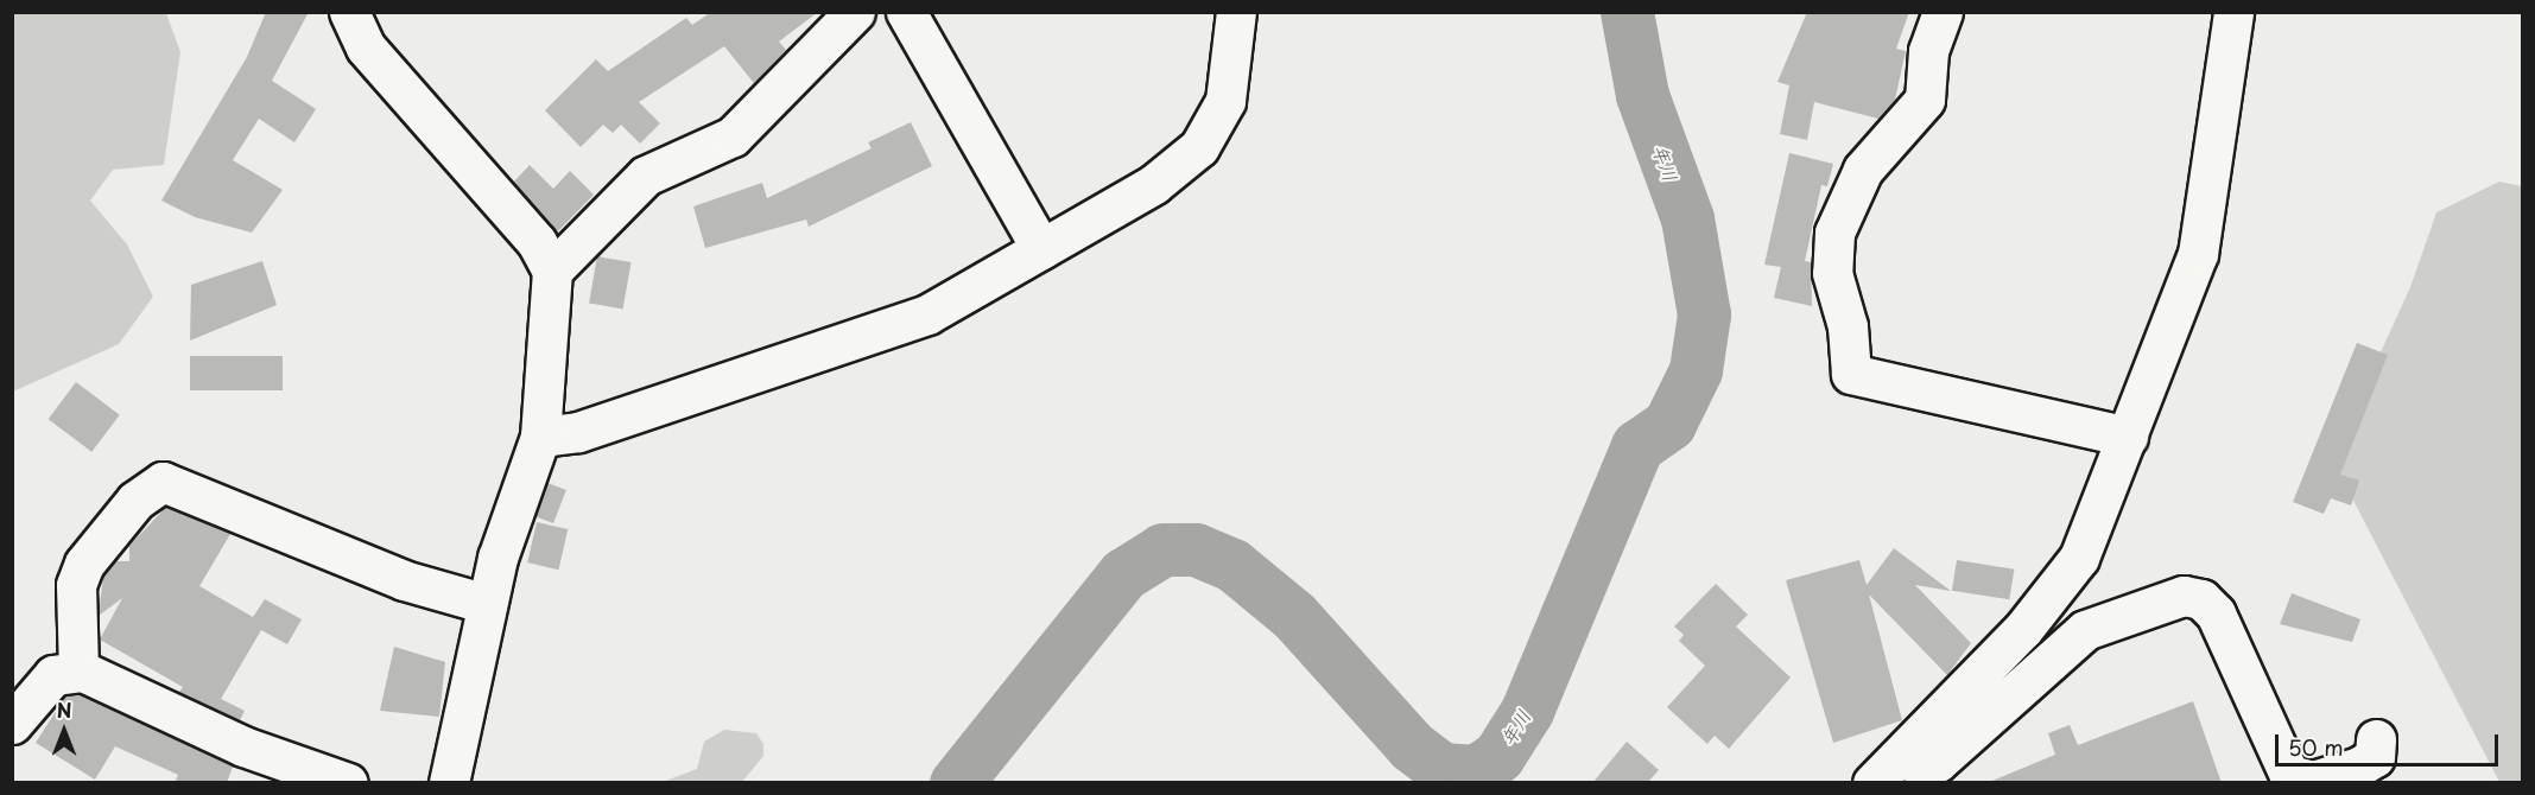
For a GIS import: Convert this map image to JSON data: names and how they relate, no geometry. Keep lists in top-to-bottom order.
{
  "water": ["年川"],
  "scale_bar": "50 m",
  "north": "top"
}
